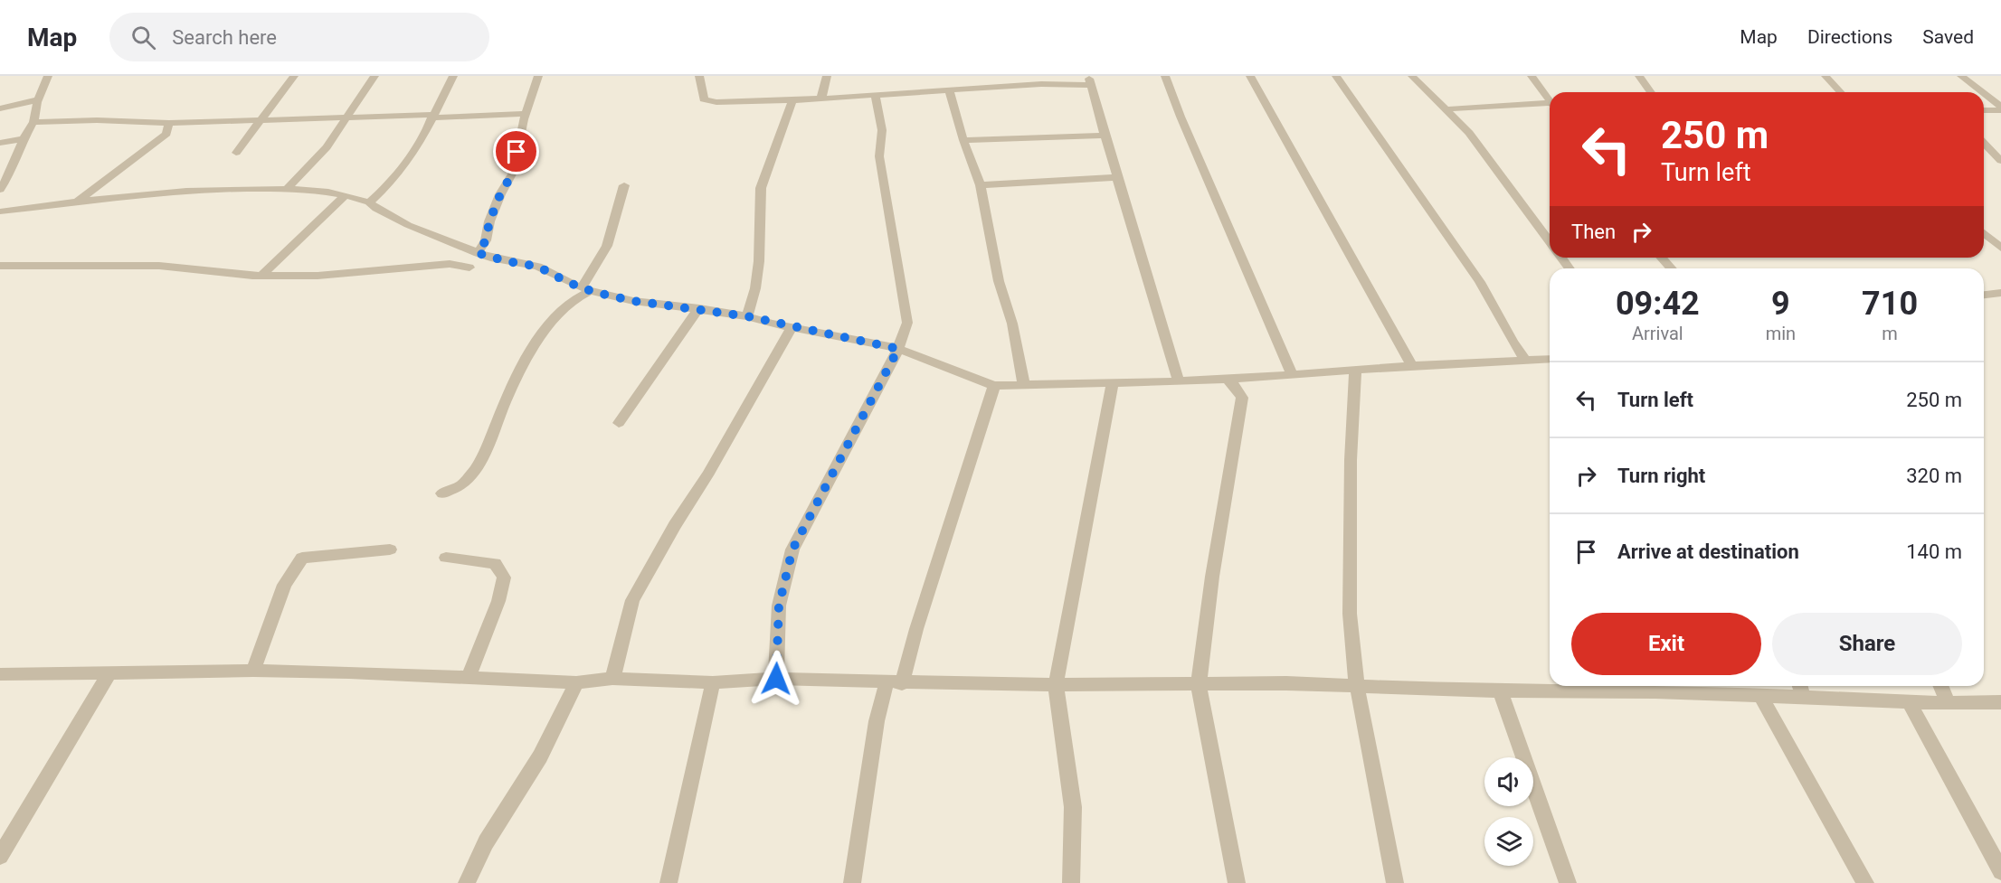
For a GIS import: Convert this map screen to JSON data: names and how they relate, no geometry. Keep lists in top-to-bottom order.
{
  "page": {
    "header": "Map",
    "search": "Search here",
    "nav": ["Map", "Directions", "Saved"],
    "turn": ["250 m", "Turn left"],
    "then": "Then",
    "eta": [
      "09:42",
      "Arrival",
      "9",
      "min",
      "710",
      "m"
    ],
    "list": [
      {
        "name": "Turn left",
        "value": "250 m"
      },
      {
        "name": "Turn right",
        "value": "320 m"
      },
      {
        "name": "Arrive at destination",
        "value": "140 m"
      }
    ],
    "buttons": ["Exit", "Share"]
  }
}
